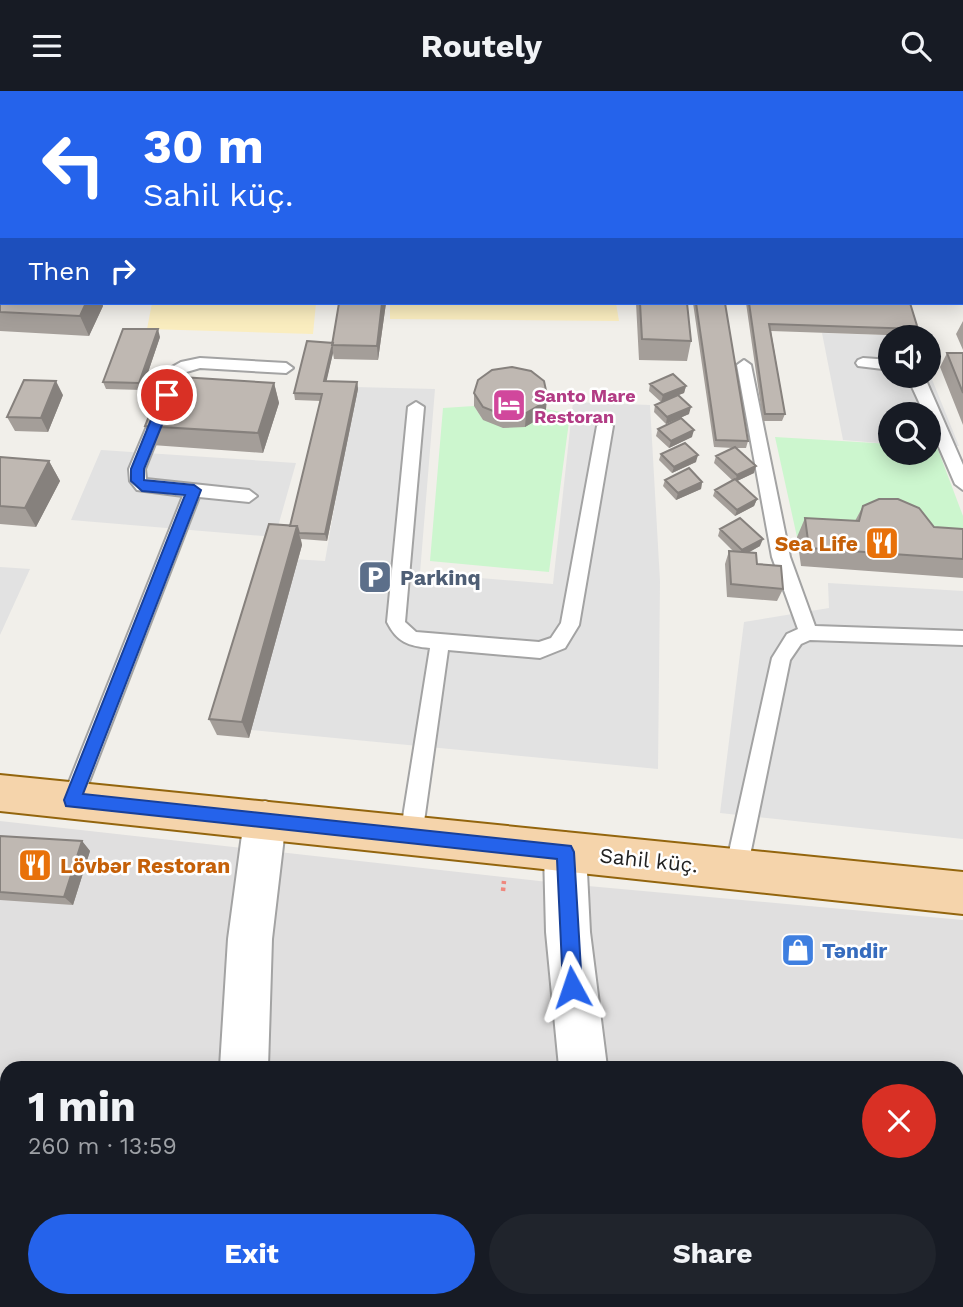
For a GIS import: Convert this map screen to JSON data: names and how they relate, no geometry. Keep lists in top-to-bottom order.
{
  "streets": {
    "main road": ["Sahil küç."]
  },
  "places": {
    "hotel": ["Santo Mare Restoran"],
    "restaurant": ["Sea Life", "Lövbər Restoran"],
    "parking": ["Parkinq"],
    "shop": ["Təndir"]
  },
  "page": {
    "header": "Routely",
    "turn": ["30 m", "Sahil küç."],
    "then": "Then",
    "heading": ["1 min", "260 m · 13:59"],
    "buttons": ["Exit", "Share"]
  }
}
